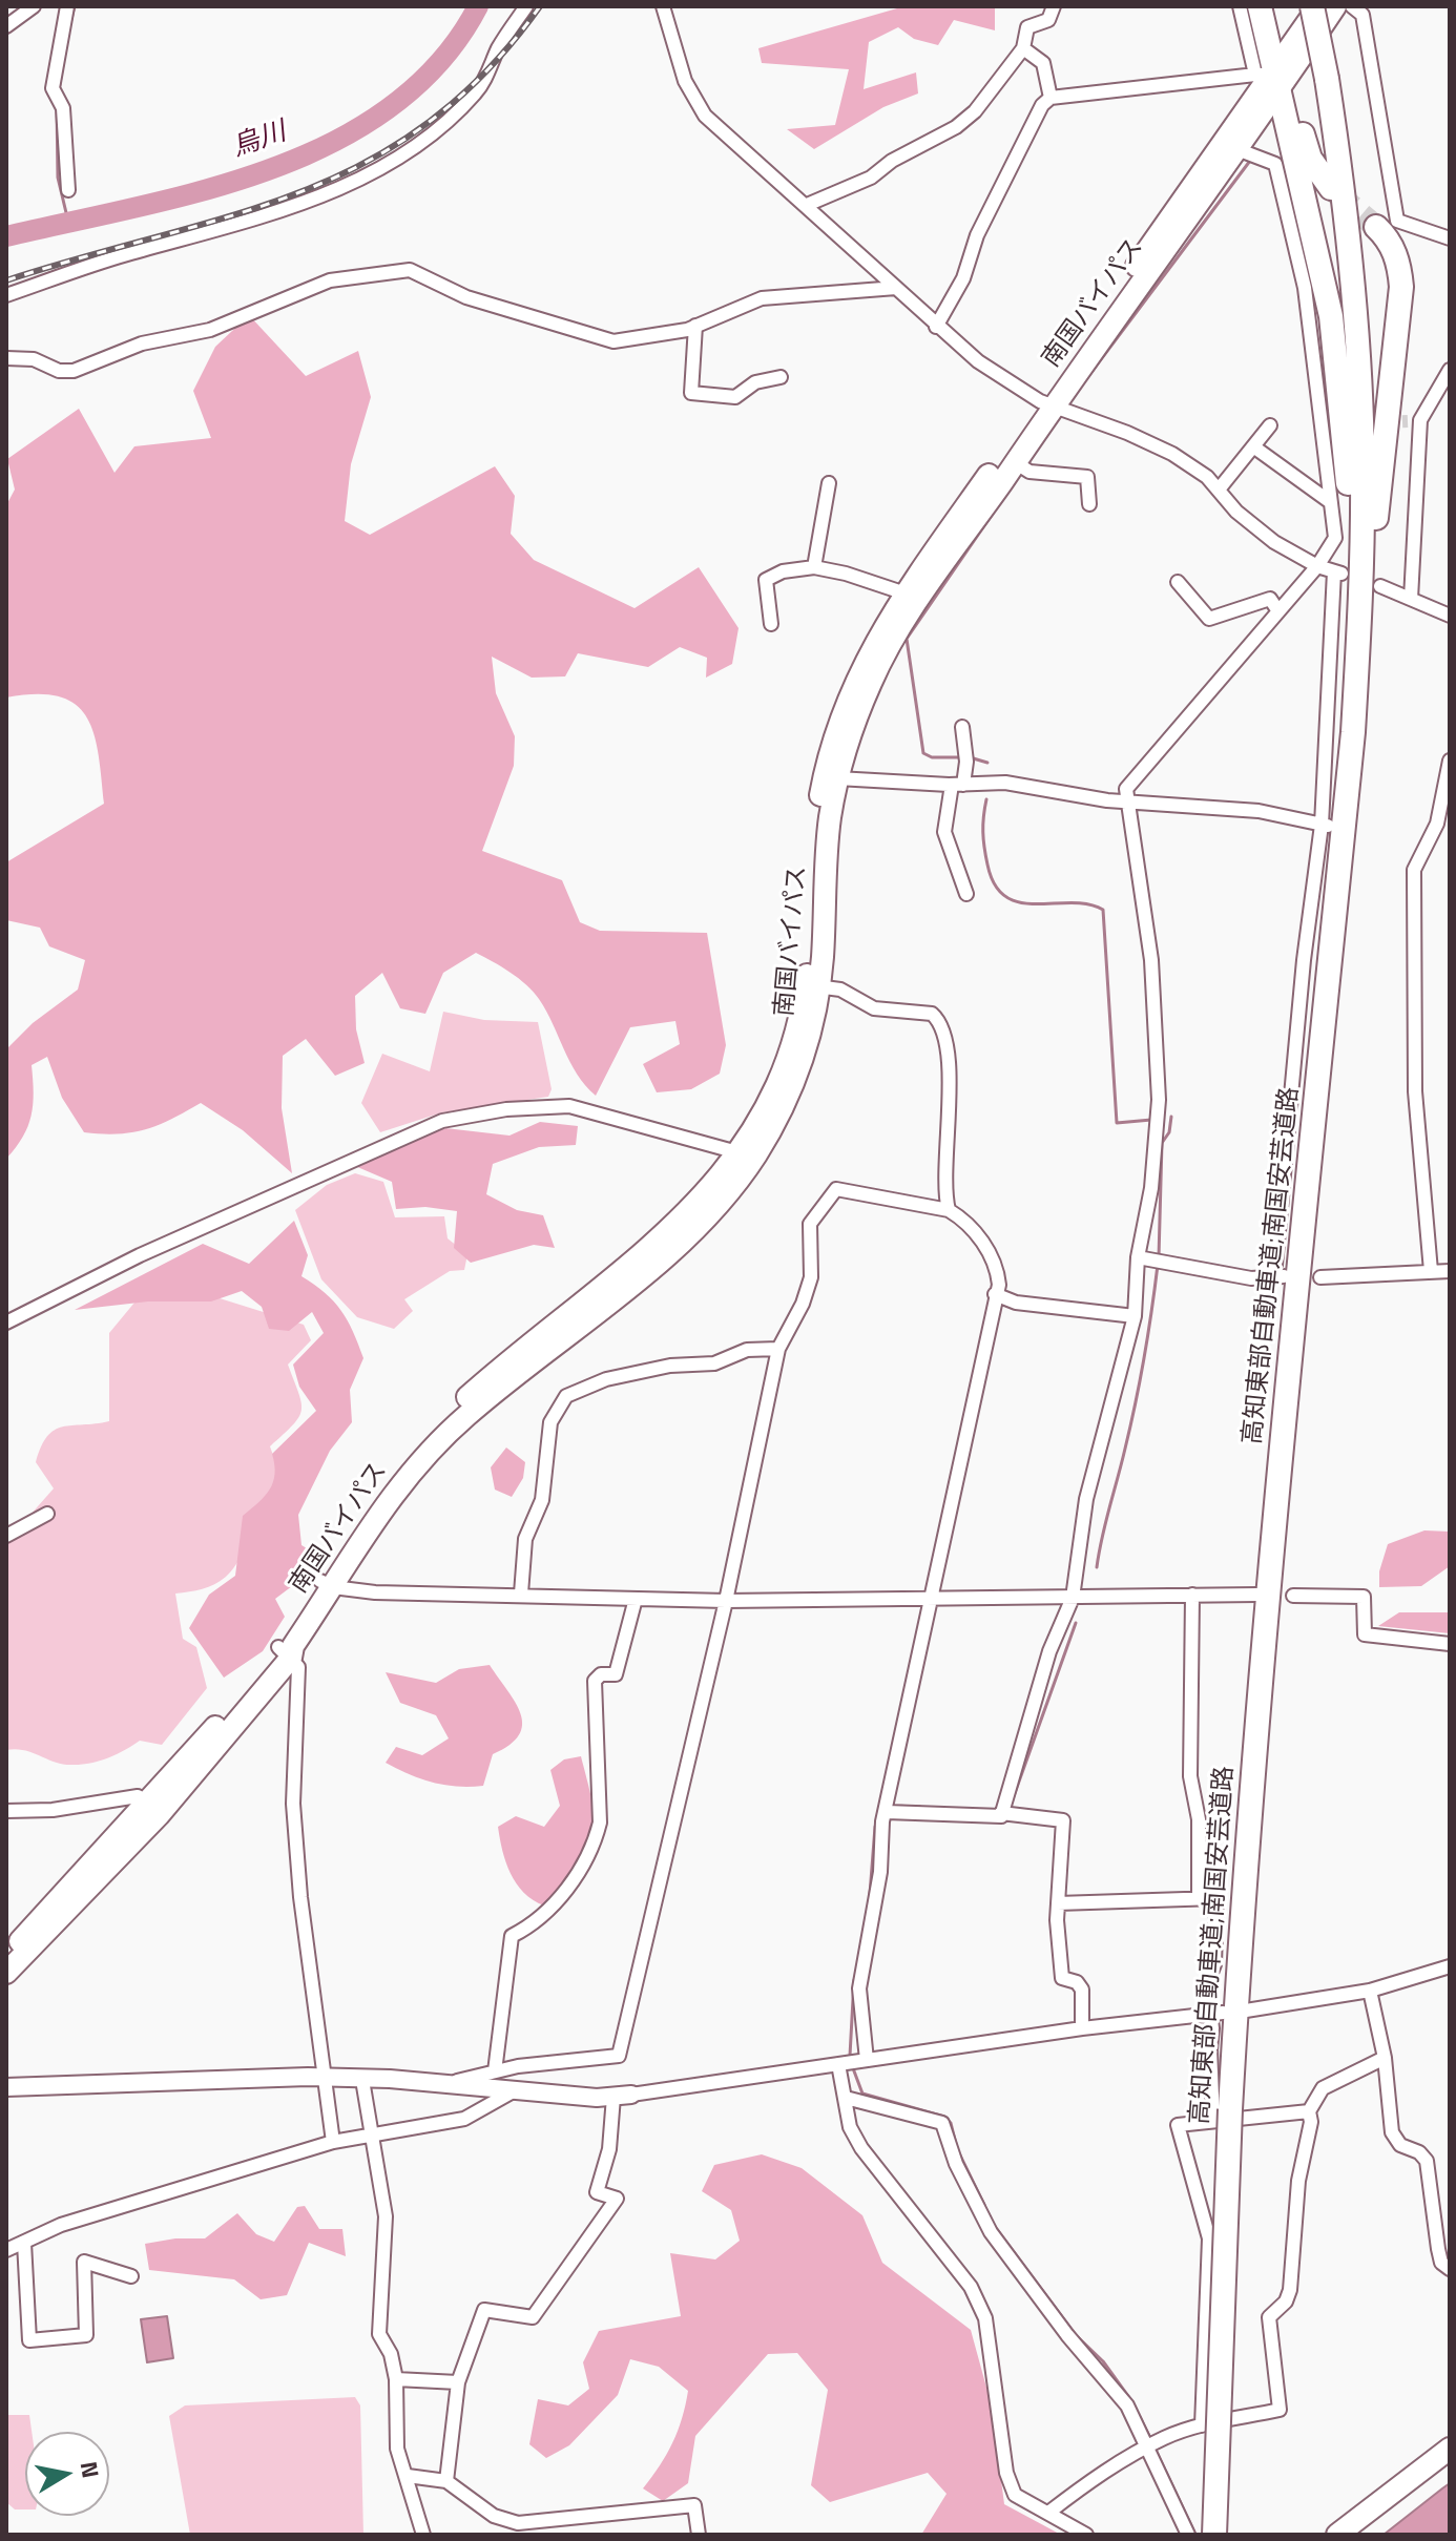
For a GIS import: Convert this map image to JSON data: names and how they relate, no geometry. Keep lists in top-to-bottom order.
{
  "streets": {
    "highway": ["高知東部自動車道;南国安芸道路"],
    "main road": ["南国バイパス"]
  },
  "water": ["烏川"],
  "north": "right"
}
